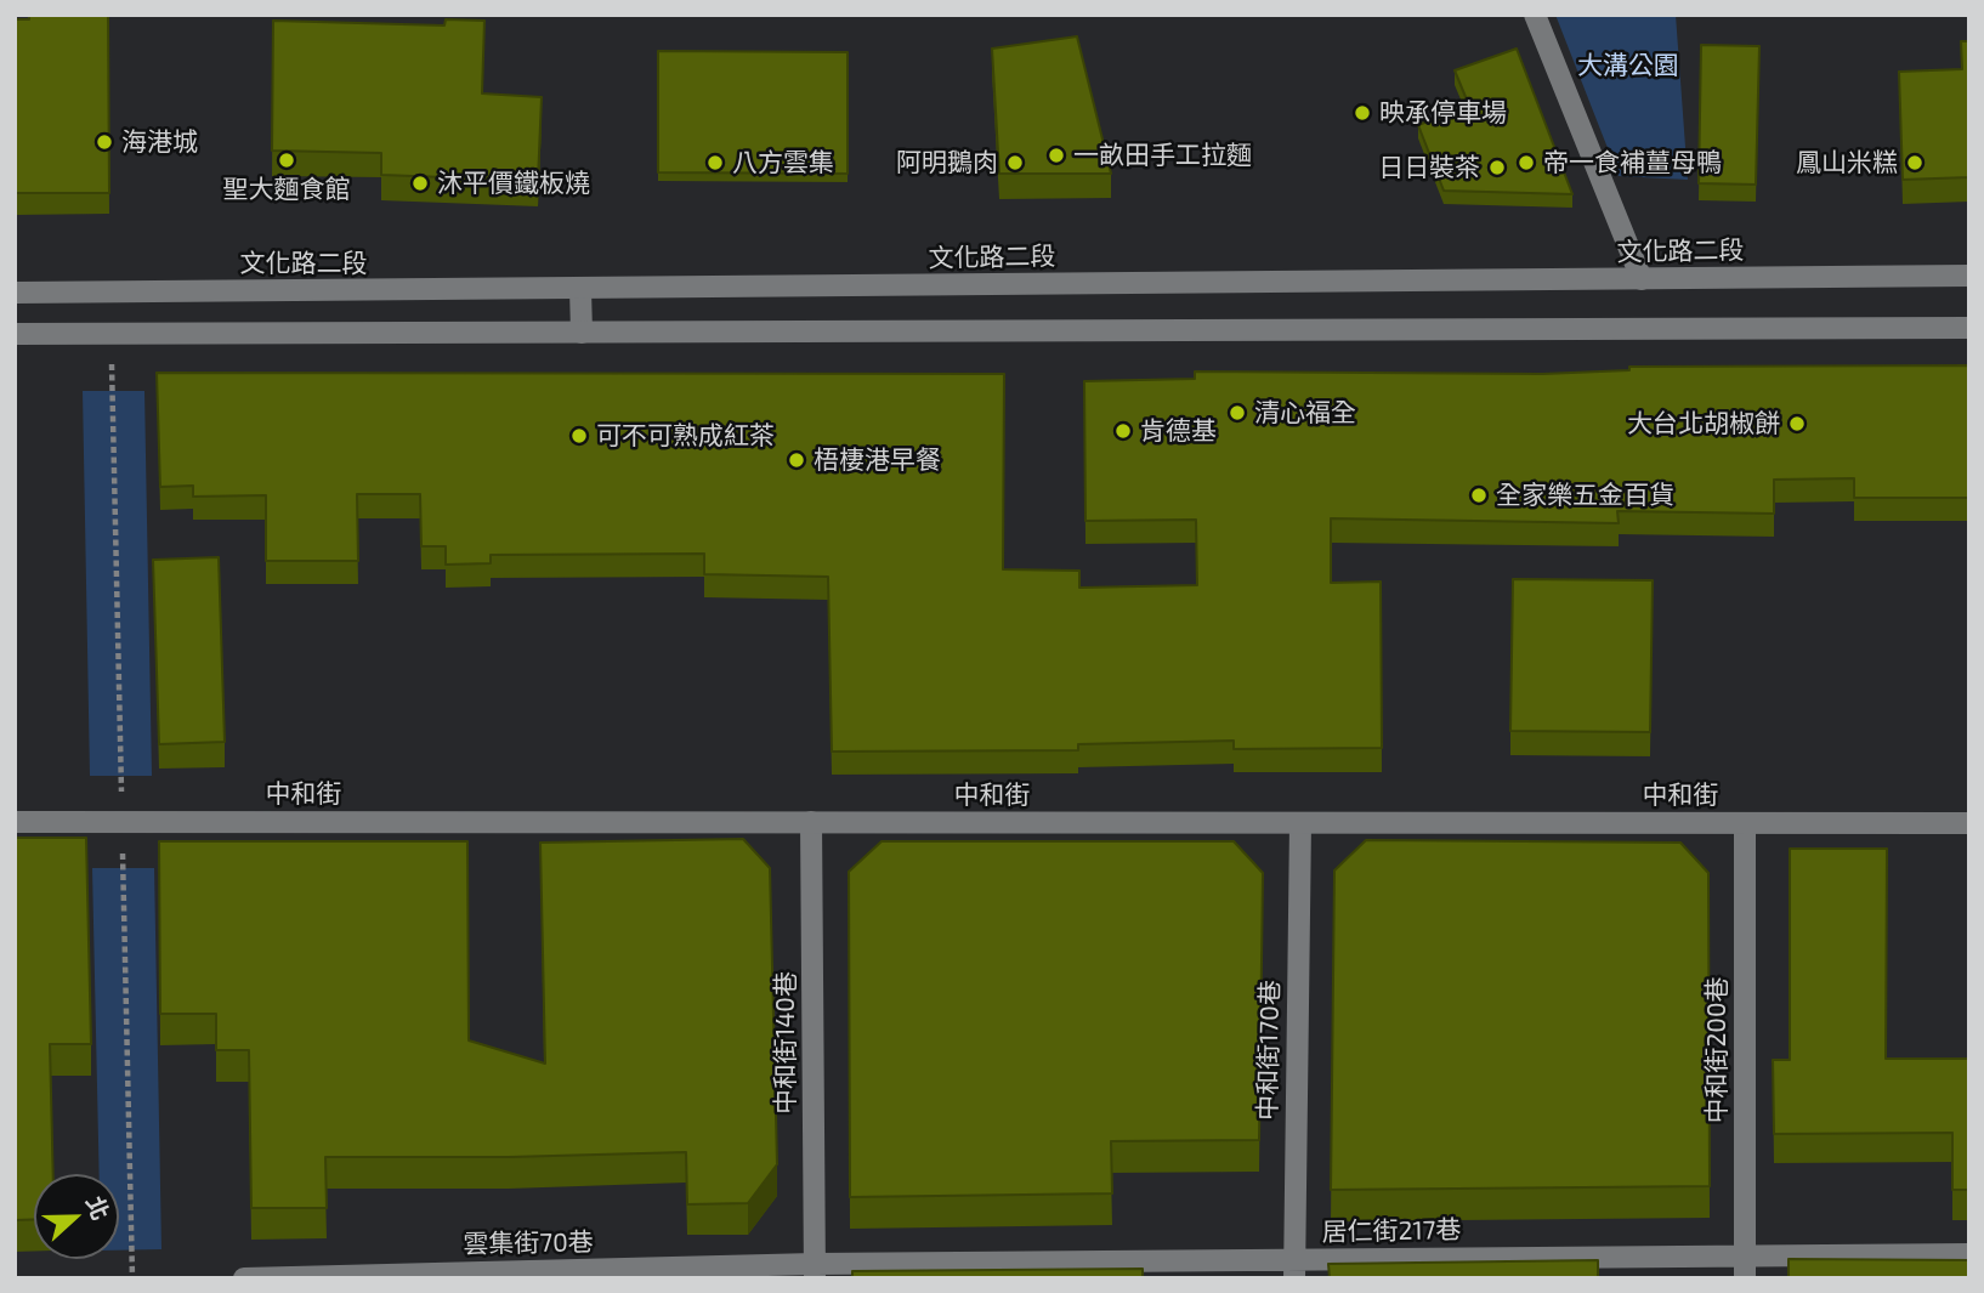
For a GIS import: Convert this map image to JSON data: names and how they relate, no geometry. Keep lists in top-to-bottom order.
{
  "streets": {
    "street": [
      "文化路二段",
      "中和街",
      "中和街140巷",
      "中和街170巷",
      "中和街200巷",
      "居仁街217巷",
      "雲集街70巷"
    ]
  },
  "crossings": [
    ["中和街", "中和街140巷"],
    ["中和街", "中和街170巷"],
    ["中和街", "中和街200巷"],
    ["中和街140巷", "居仁街217巷"],
    ["中和街140巷", "雲集街70巷"],
    ["中和街170巷", "居仁街217巷"],
    ["中和街200巷", "居仁街217巷"],
    ["居仁街217巷", "雲集街70巷"]
  ],
  "parks": ["大溝公園"],
  "places": [
    "映承停車場",
    "海港城",
    "一畝田手工拉麵",
    "聖大麵食館",
    "八方雲集",
    "阿明鵝肉",
    "帝一食補薑母鴨",
    "鳳山米糕",
    "日日裝茶",
    "沐平價鐵板燒",
    "清心福全",
    "大台北胡椒餅",
    "肯德基",
    "可不可熟成紅茶",
    "梧棲港早餐",
    "全家樂五金百貨"
  ],
  "north": "right"
}
